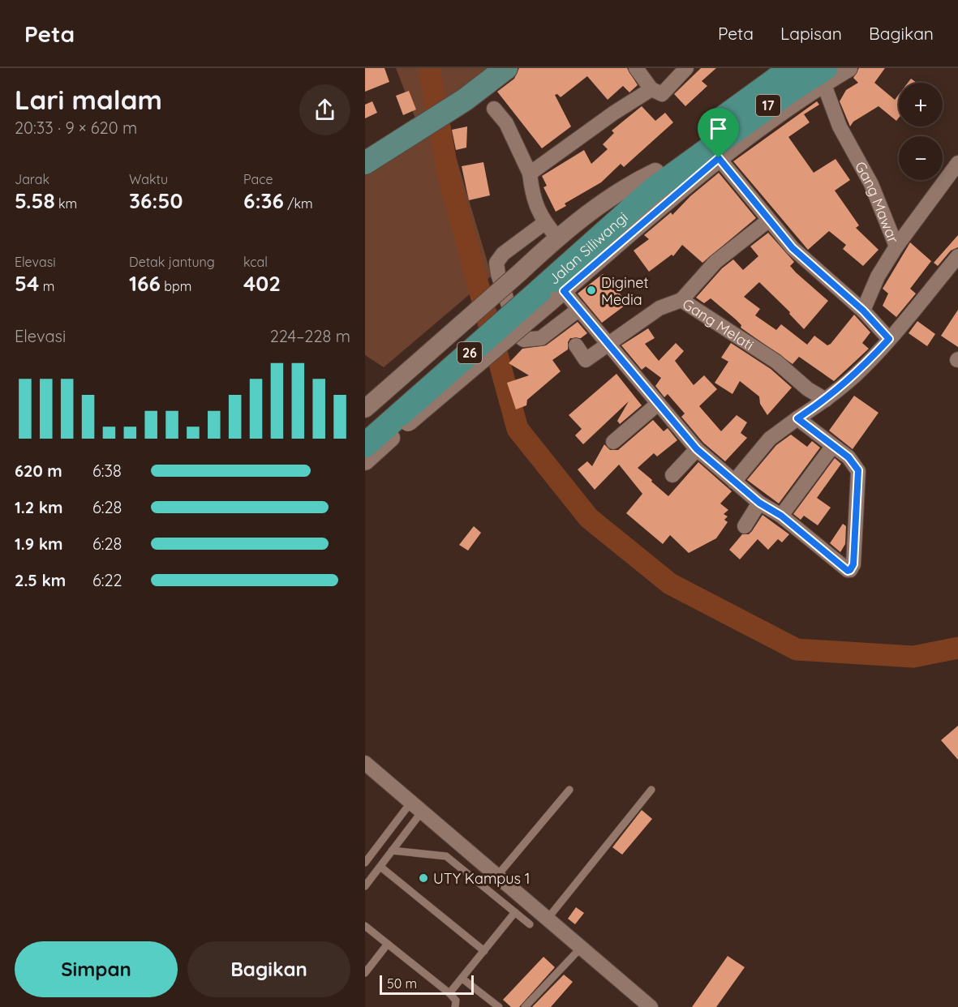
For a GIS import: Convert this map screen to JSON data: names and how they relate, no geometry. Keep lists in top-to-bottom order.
{
  "streets": {
    "highway": ["17", "Jalan Siliwangi", "26"],
    "street": ["Gang Mawar", "Gang Melati"]
  },
  "crossings": [
    ["Gang Mawar", "Jalan Siliwangi"],
    ["Jalan Siliwangi", "26"]
  ],
  "places": ["Diginet Media", "UTY Kampus 1"],
  "scale_bar": "50 m",
  "page": {
    "header": "Peta",
    "nav": ["Peta", "Lapisan", "Bagikan"],
    "heading": ["Lari malam", "20:33 · 9 × 620 m"],
    "map_buttons": ["+", "−"],
    "stats": [
      ["Jarak", "5.58 km"],
      ["Waktu", "36:50"],
      ["Pace", "6:36 /km"],
      ["Elevasi", "54 m"],
      ["Detak jantung", "166 bpm"],
      ["kcal", "402"]
    ],
    "chart": ["Elevasi", "224–228 m"],
    "list": [
      {
        "name": "620 m",
        "note": "6:38"
      },
      {
        "name": "1.2 km",
        "note": "6:28"
      },
      {
        "name": "1.9 km",
        "note": "6:28"
      },
      {
        "name": "2.5 km",
        "note": "6:22"
      }
    ],
    "buttons": ["Simpan", "Bagikan"],
    "scale": "50 m"
  }
}
